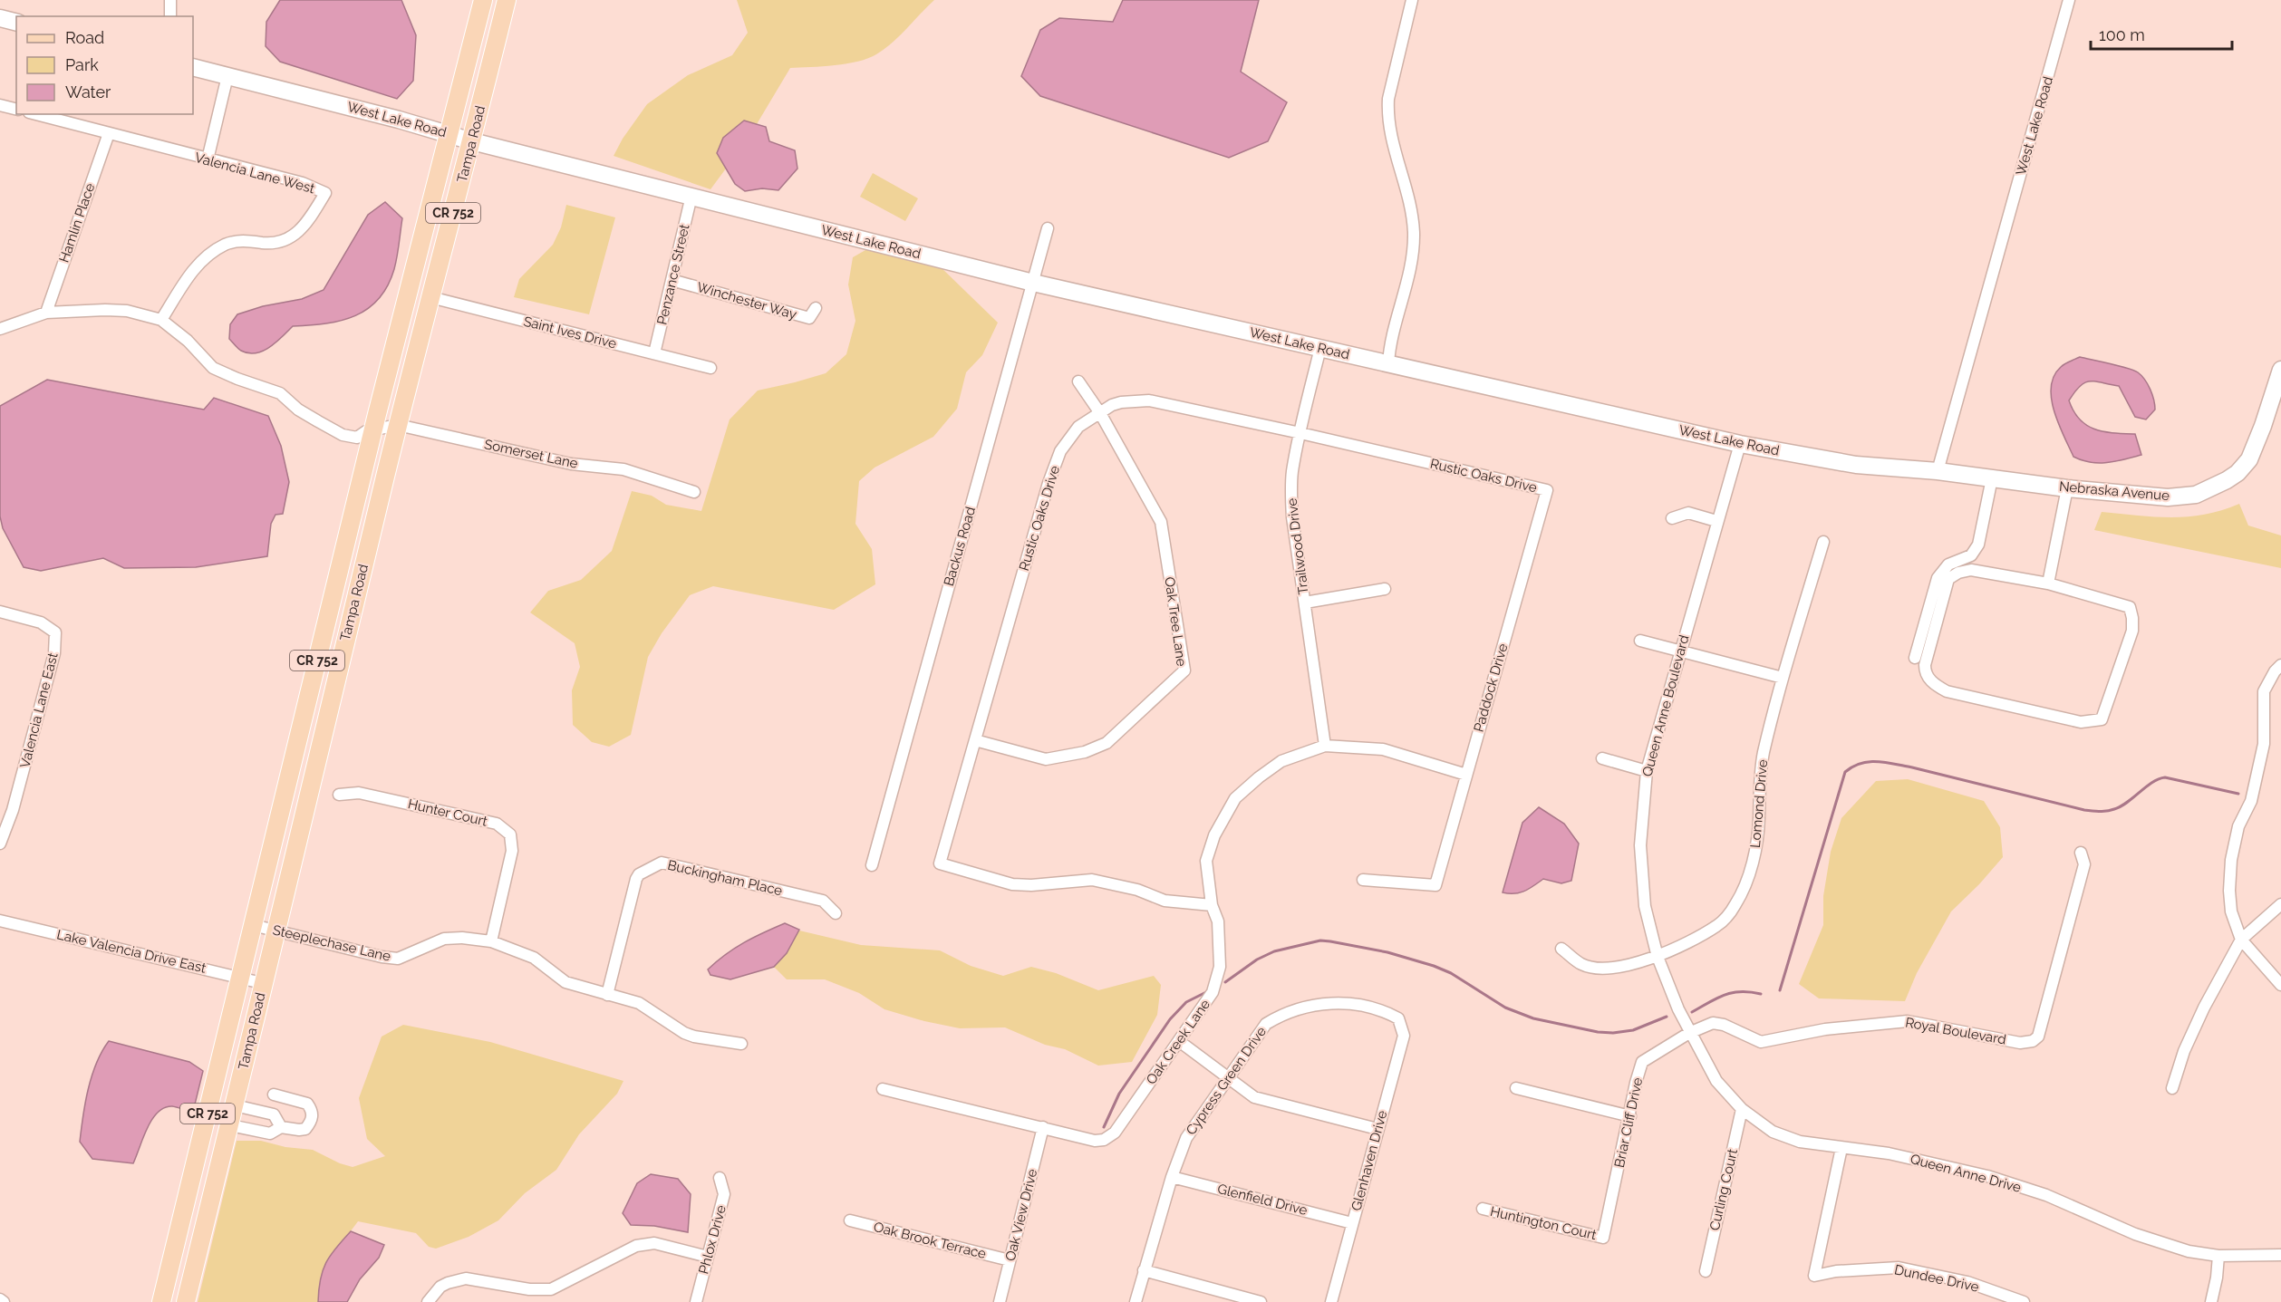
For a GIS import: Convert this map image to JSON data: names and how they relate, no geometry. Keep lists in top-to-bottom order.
{
  "streets": {
    "main road": ["Tampa Road", "CR 752"],
    "street": [
      "West Lake Road",
      "Valencia Lane West",
      "Hamlin Place",
      "Penzance Street",
      "Winchester Way",
      "Saint Ives Drive",
      "Somerset Lane",
      "Rustic Oaks Drive",
      "Nebraska Avenue",
      "Backus Road",
      "Trailwood Drive",
      "Oak Tree Lane",
      "Paddock Drive",
      "Queen Anne Boulevard",
      "Valencia Lane East",
      "Lomond Drive",
      "Hunter Court",
      "Buckingham Place",
      "Steeplechase Lane",
      "Lake Valencia Drive East",
      "Royal Boulevard",
      "Oak Creek Lane",
      "Cypress Green Drive",
      "Briar Cliff Drive",
      "Glenhaven Drive",
      "Queen Anne Drive",
      "Curling Court",
      "Glenfield Drive",
      "Oak View Drive",
      "Huntington Court",
      "Phlox Drive",
      "Oak Brook Terrace",
      "Dundee Drive"
    ]
  },
  "crossings": [
    ["West Lake Road", "Tampa Road"],
    ["West Lake Road", "Penzance Street"],
    ["West Lake Road", "Nebraska Avenue"],
    ["West Lake Road", "Backus Road"],
    ["West Lake Road", "Trailwood Drive"],
    ["West Lake Road", "Queen Anne Boulevard"],
    ["Tampa Road", "Saint Ives Drive"],
    ["Tampa Road", "Somerset Lane"],
    ["Tampa Road", "Steeplechase Lane"],
    ["Tampa Road", "Lake Valencia Drive East"],
    ["Valencia Lane West", "Hamlin Place"],
    ["Valencia Lane West", "Somerset Lane"],
    ["Penzance Street", "Winchester Way"],
    ["Penzance Street", "Saint Ives Drive"],
    ["Rustic Oaks Drive", "Trailwood Drive"],
    ["Rustic Oaks Drive", "Oak Tree Lane"],
    ["Rustic Oaks Drive", "Paddock Drive"],
    ["Rustic Oaks Drive", "Oak Creek Lane"],
    ["Trailwood Drive", "Oak Creek Lane"],
    ["Paddock Drive", "Oak Creek Lane"],
    ["Queen Anne Boulevard", "Lomond Drive"],
    ["Queen Anne Boulevard", "Royal Boulevard"],
    ["Queen Anne Boulevard", "Briar Cliff Drive"],
    ["Queen Anne Boulevard", "Queen Anne Drive"],
    ["Hunter Court", "Steeplechase Lane"],
    ["Buckingham Place", "Steeplechase Lane"],
    ["Royal Boulevard", "Briar Cliff Drive"],
    ["Royal Boulevard", "Queen Anne Drive"],
    ["Oak Creek Lane", "Oak View Drive"],
    ["Cypress Green Drive", "Glenhaven Drive"],
    ["Cypress Green Drive", "Glenfield Drive"],
    ["Briar Cliff Drive", "Queen Anne Drive"],
    ["Briar Cliff Drive", "Huntington Court"],
    ["Glenhaven Drive", "Glenfield Drive"],
    ["Queen Anne Drive", "Curling Court"],
    ["Queen Anne Drive", "Dundee Drive"],
    ["Oak View Drive", "Oak Brook Terrace"]
  ],
  "legend": ["Road", "Park", "Water"],
  "scale_bar": "100 m"
}
